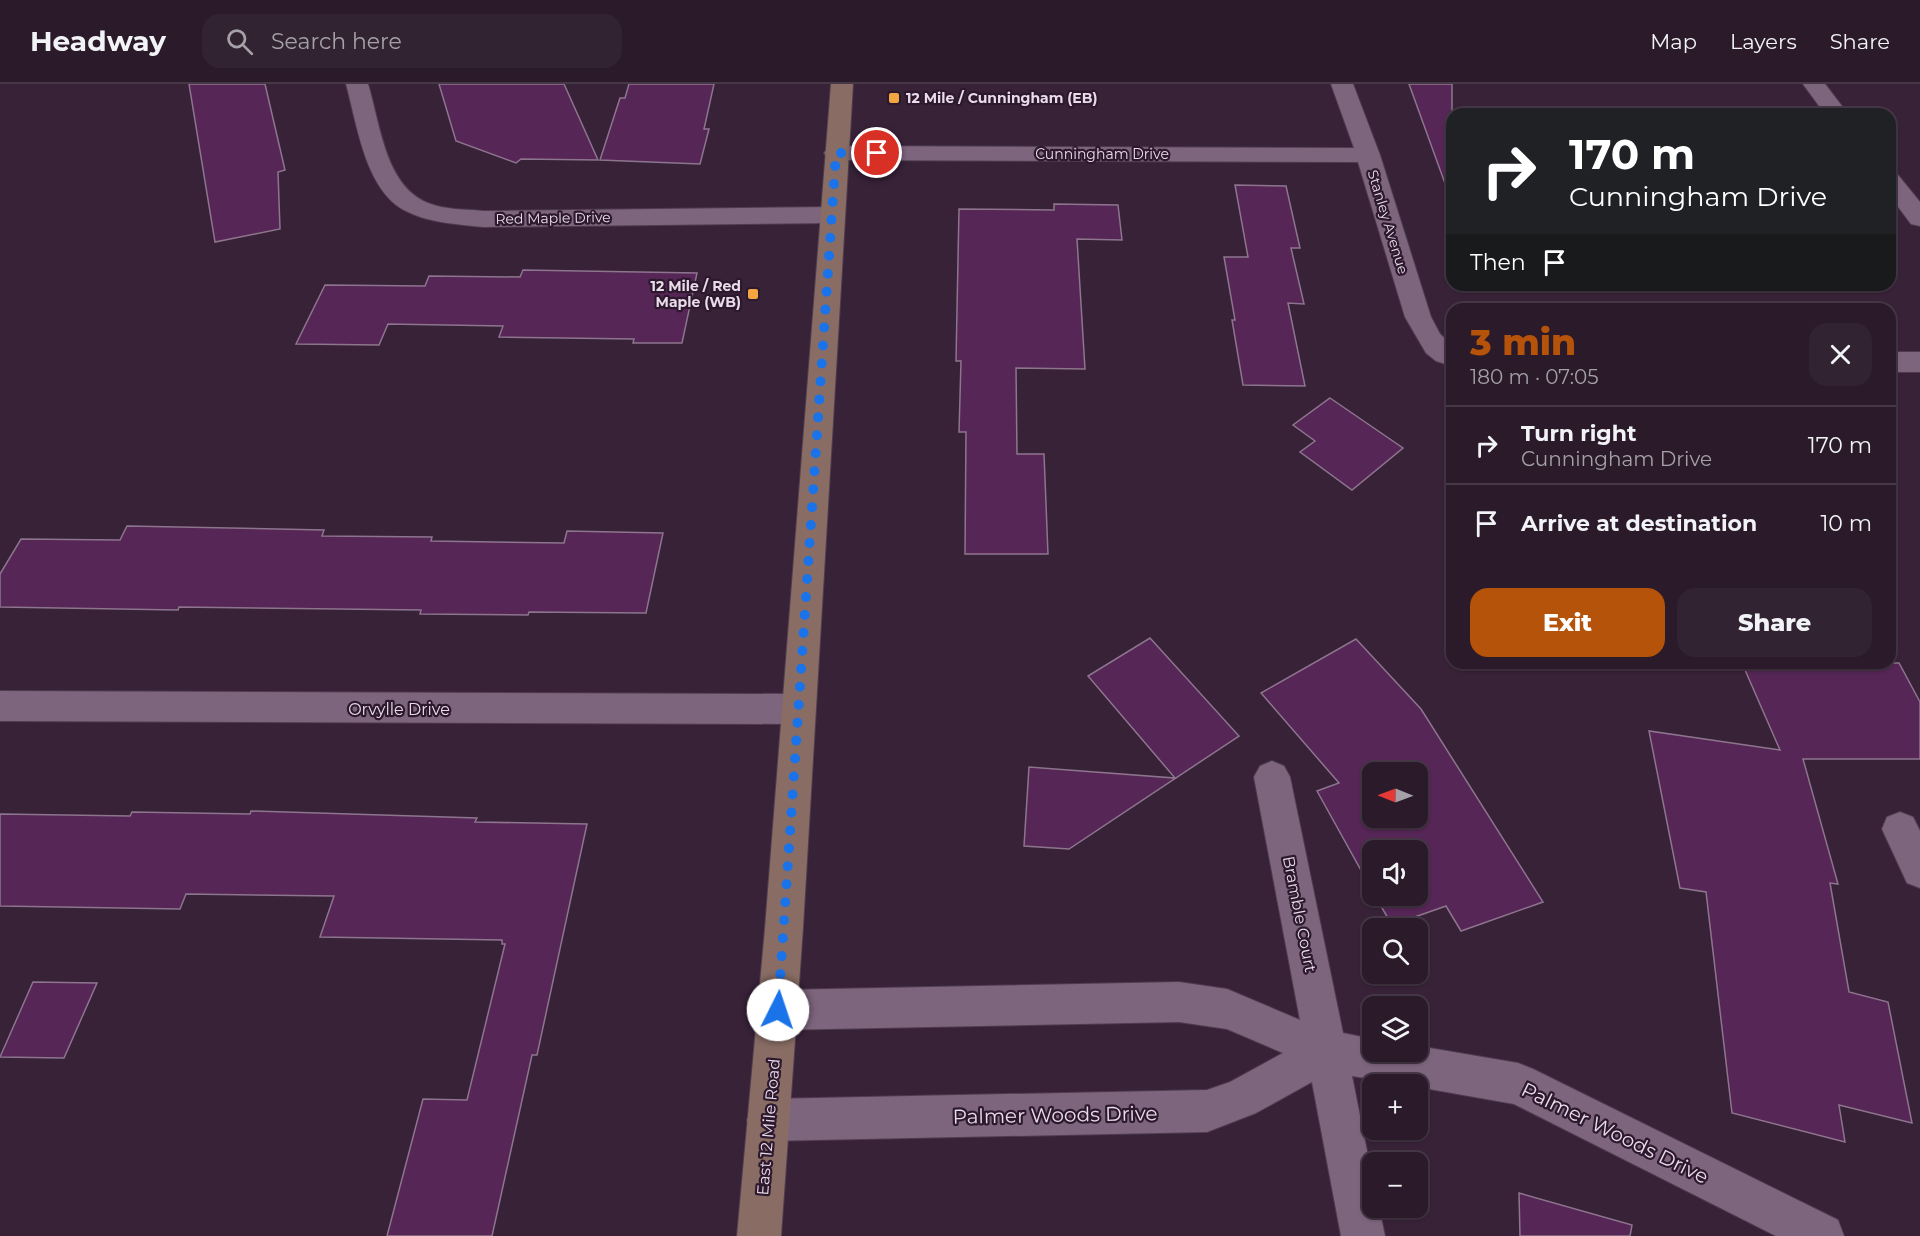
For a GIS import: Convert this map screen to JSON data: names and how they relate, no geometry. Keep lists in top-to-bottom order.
{
  "streets": {
    "main road": ["East 12 Mile Road"],
    "street": [
      "Cunningham Drive",
      "Red Maple Drive",
      "Stanley Avenue",
      "Orvylle Drive",
      "Bramble Court",
      "Palmer Woods Drive"
    ]
  },
  "crossings": [
    ["Cunningham Drive", "Stanley Avenue"],
    ["Cunningham Drive", "East 12 Mile Road"],
    ["Red Maple Drive", "East 12 Mile Road"],
    ["Orvylle Drive", "East 12 Mile Road"],
    ["Bramble Court", "Palmer Woods Drive"],
    ["Palmer Woods Drive", "East 12 Mile Road"]
  ],
  "places": {
    "transit": ["12 Mile / Cunningham (EB)", "12 Mile / Red Maple (WB)"]
  },
  "north": "left",
  "page": {
    "header": "Headway",
    "search": "Search here",
    "nav": ["Map", "Layers", "Share"],
    "turn": ["170 m", "Cunningham Drive"],
    "then": "Then",
    "heading": ["3 min", "180 m · 07:05"],
    "list": [
      {
        "name": "Turn right",
        "note": "Cunningham Drive",
        "value": "170 m"
      },
      {
        "name": "Arrive at destination",
        "value": "10 m"
      }
    ],
    "buttons": ["Exit", "Share"],
    "map_buttons": ["+", "−"]
  }
}
